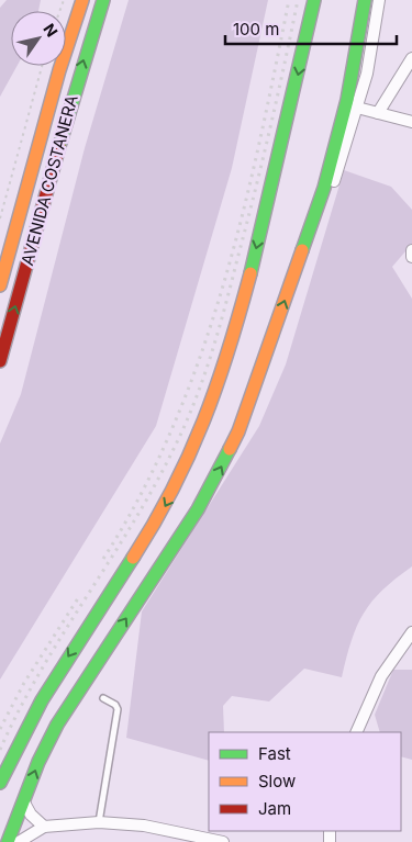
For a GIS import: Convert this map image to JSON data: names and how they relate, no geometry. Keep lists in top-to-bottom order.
{
  "streets": {
    "main road": ["AVENIDA COSTANERA"]
  },
  "legend": ["Fast", "Slow", "Jam"],
  "scale_bar": "100 m",
  "north": "top right"
}
